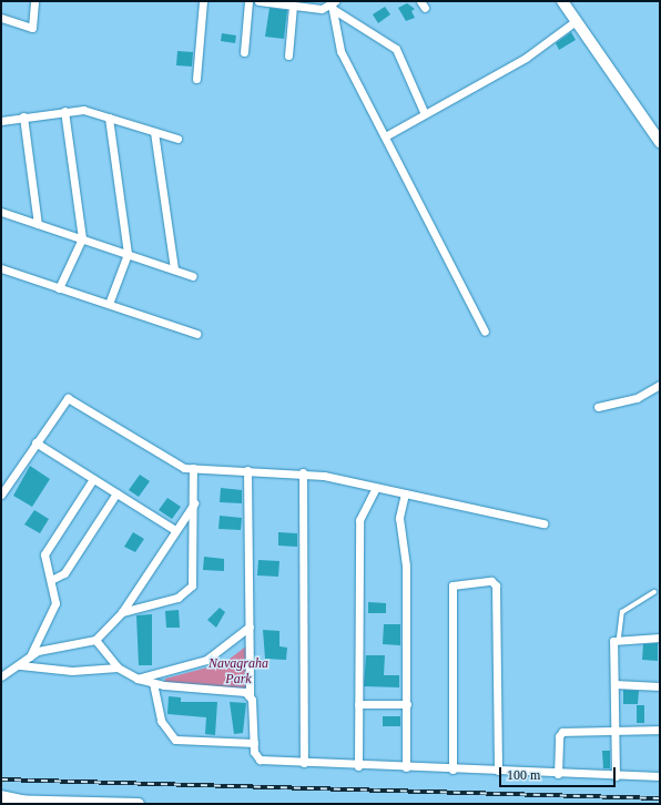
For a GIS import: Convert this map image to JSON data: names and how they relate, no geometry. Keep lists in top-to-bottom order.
{
  "parks": ["Navagraha Park"],
  "scale_bar": "100 m"
}
